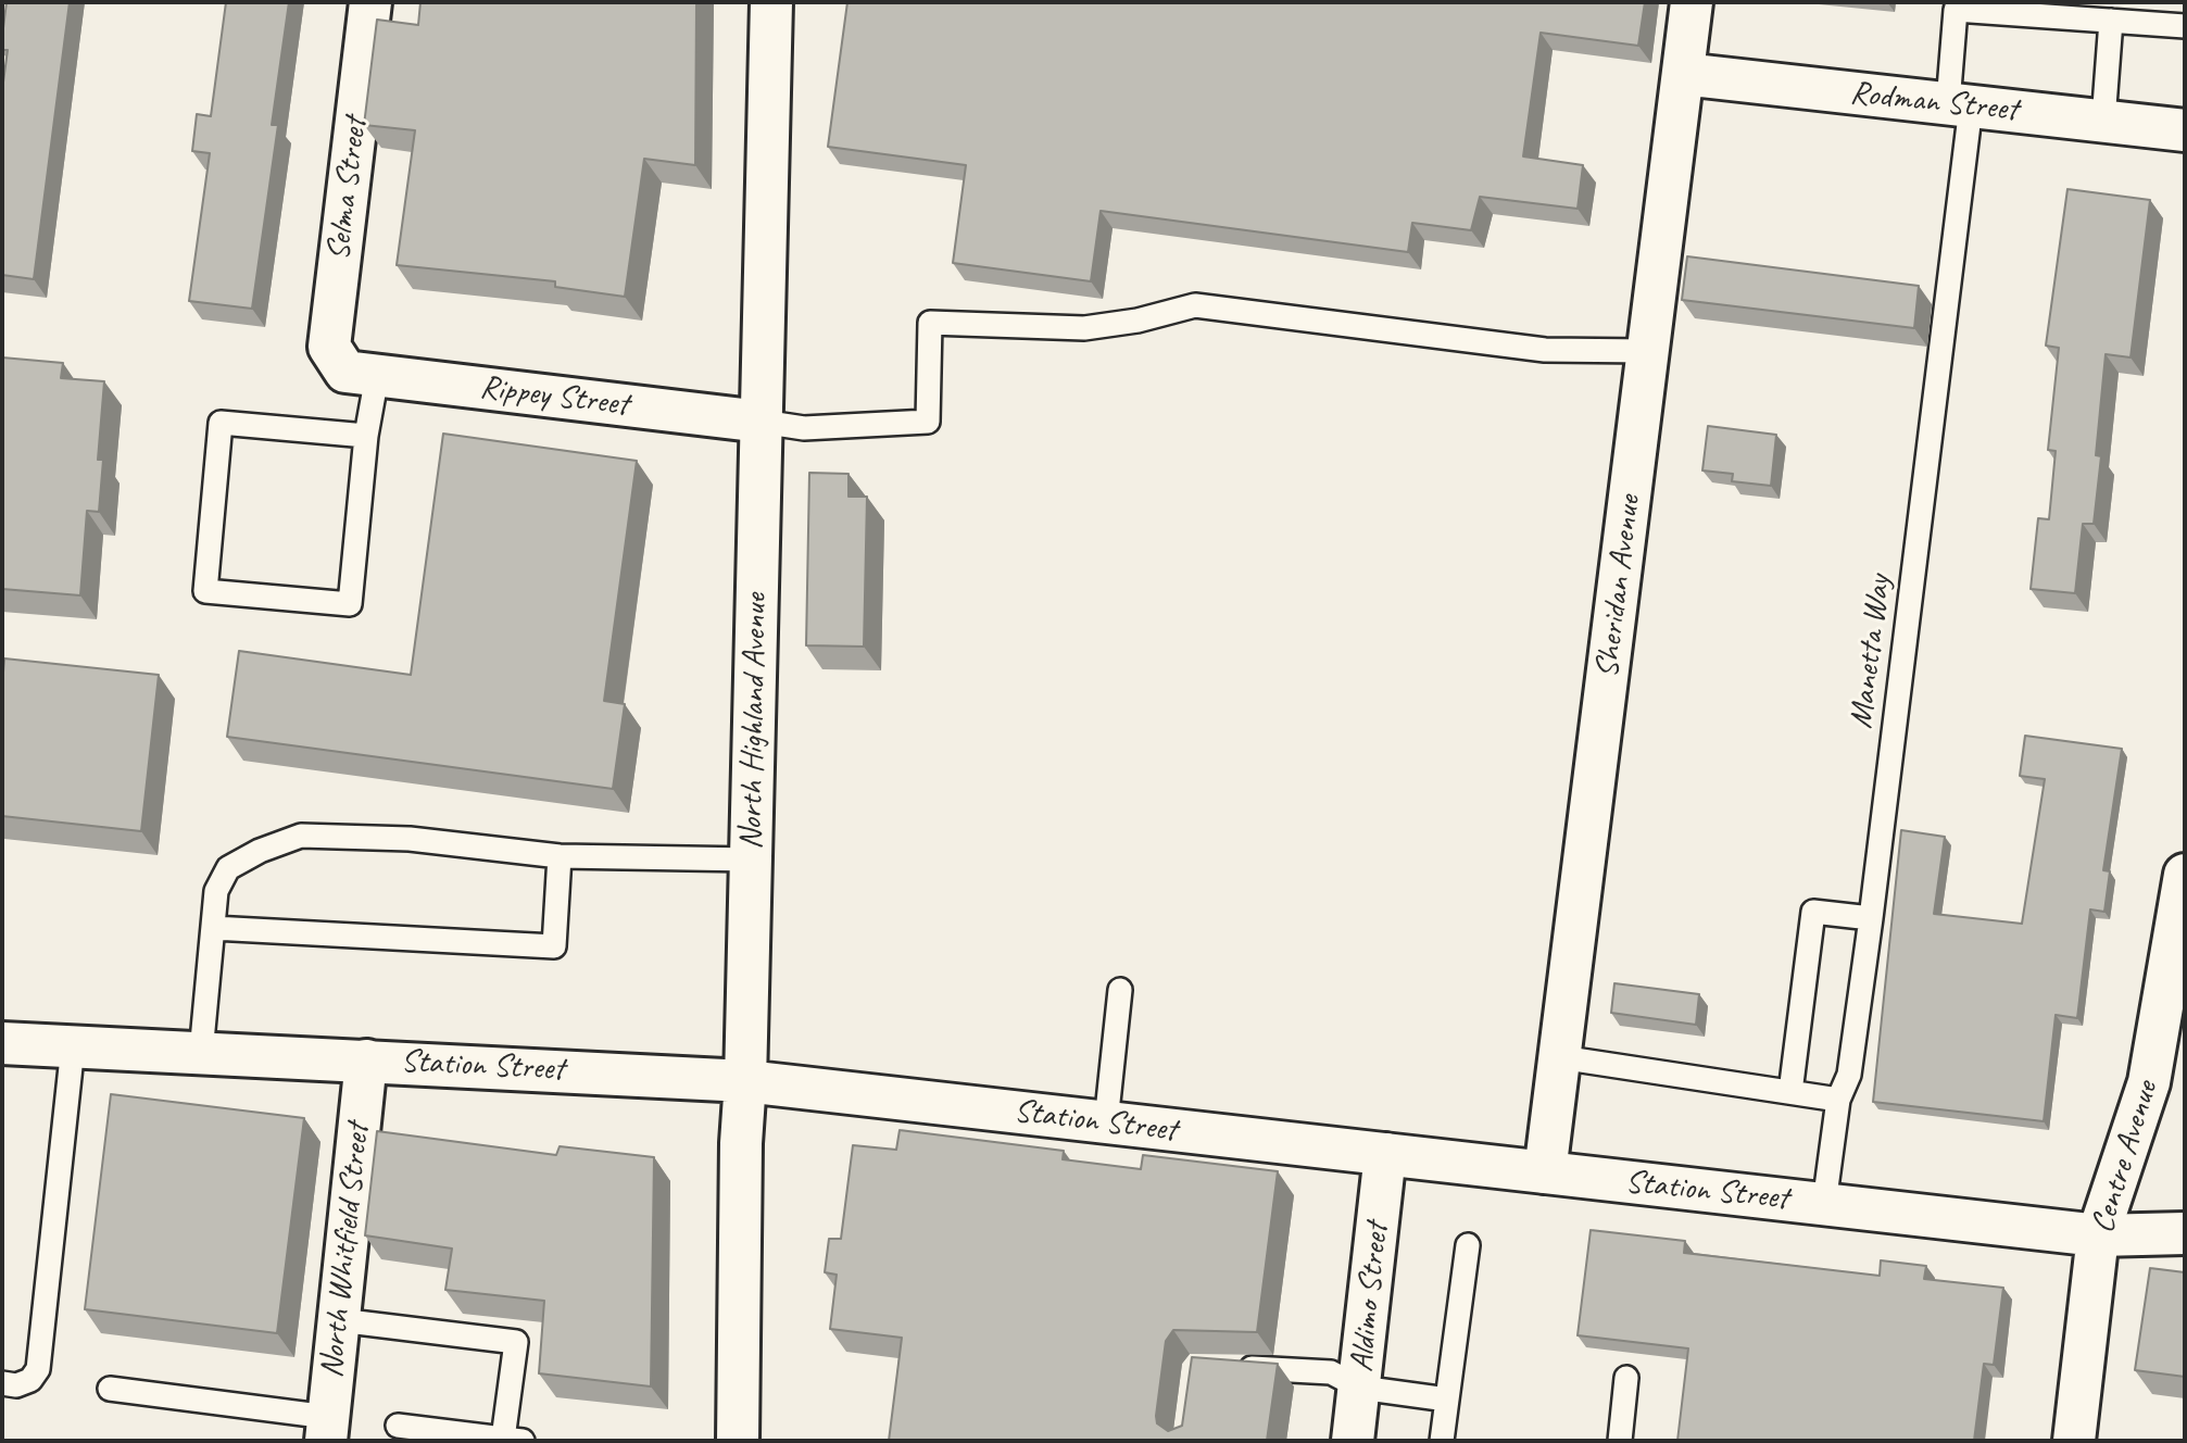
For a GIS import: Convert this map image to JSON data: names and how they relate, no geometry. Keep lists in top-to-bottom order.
{
  "streets": {
    "main road": [
      "Rodman Street",
      "Selma Street",
      "Rippey Street",
      "Sheridan Avenue",
      "North Highland Avenue",
      "Station Street",
      "Centre Avenue",
      "North Whitfield Street",
      "Aldimo Street"
    ],
    "lane": ["Manetta Way"]
  },
  "crossings": [
    ["Rodman Street", "Sheridan Avenue"],
    ["Rodman Street", "Manetta Way"],
    ["Selma Street", "Rippey Street"],
    ["Rippey Street", "North Highland Avenue"],
    ["Sheridan Avenue", "Station Street"],
    ["Manetta Way", "Station Street"],
    ["North Highland Avenue", "Station Street"],
    ["Station Street", "Centre Avenue"],
    ["Station Street", "North Whitfield Street"],
    ["Station Street", "Aldimo Street"]
  ]
}
